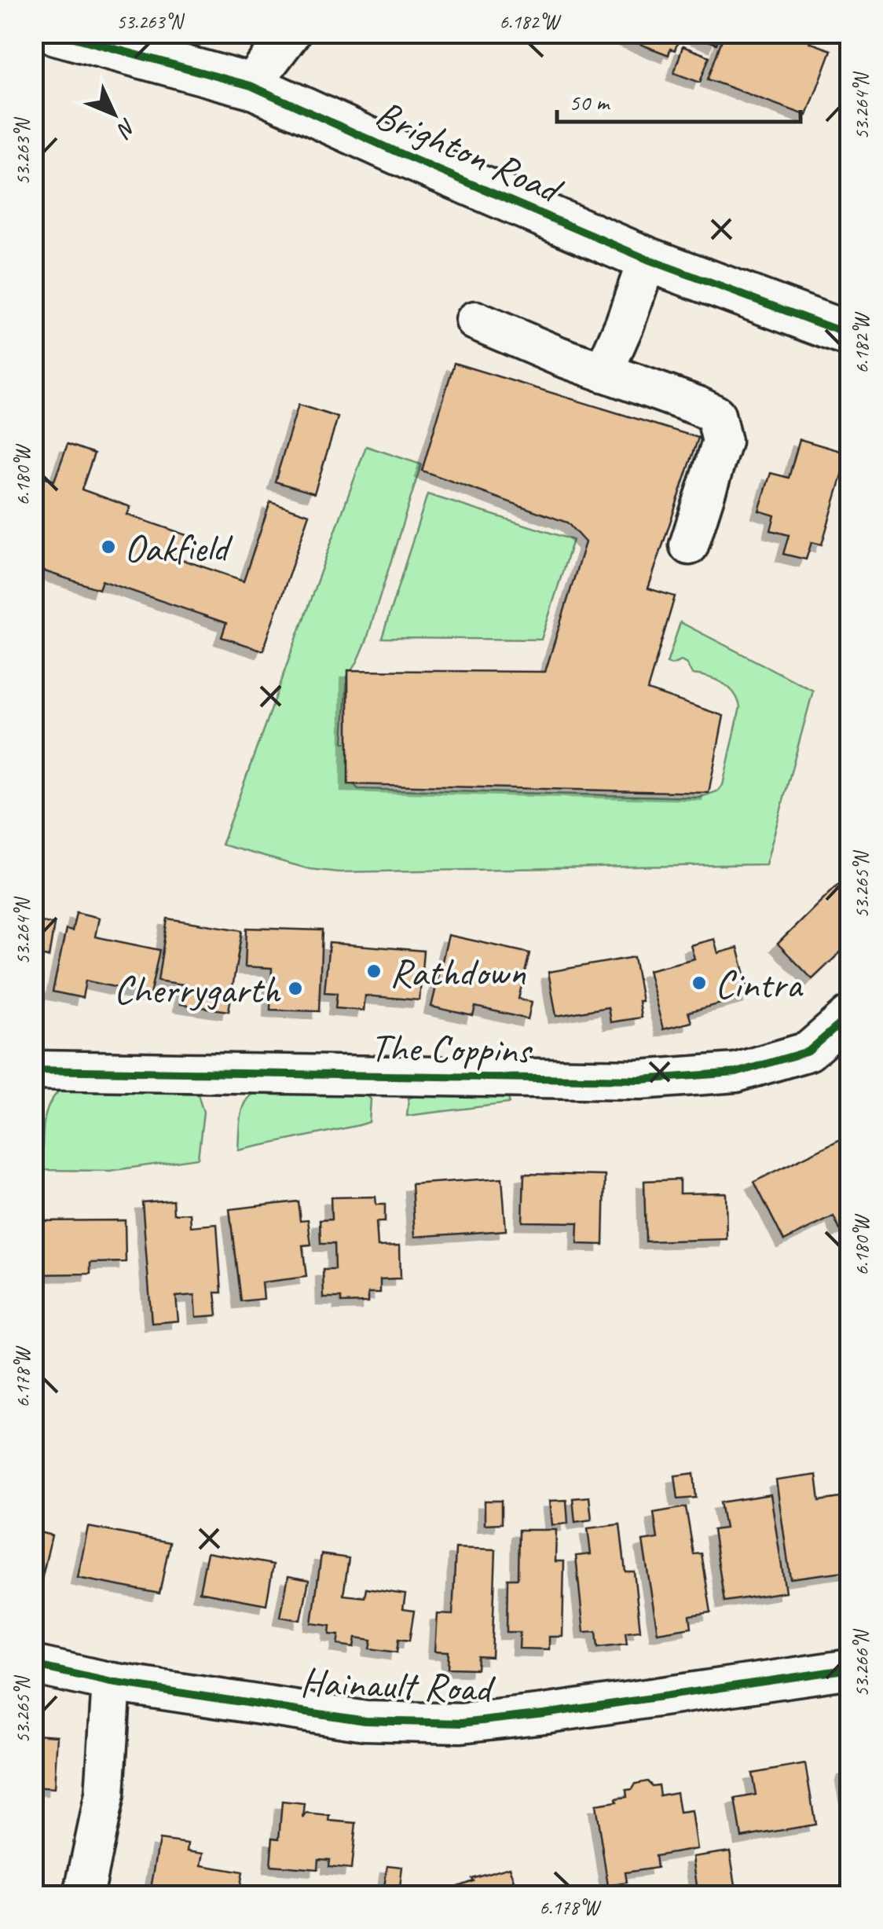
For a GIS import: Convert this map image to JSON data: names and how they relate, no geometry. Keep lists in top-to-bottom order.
{
  "streets": {
    "street": ["Brighton Road", "The Coppins", "Hainault Road"]
  },
  "places": [
    "Oakfield",
    "Rathdown",
    "Cintra",
    "Cherrygarth"
  ],
  "scale_bar": "50 m",
  "north": "bottom right",
  "coordinates": [
    "53.263°N",
    "6.182°W",
    "53.264°N",
    "6.180°W",
    "53.265°N",
    "6.178°W",
    "53.266°N"
  ]
}
